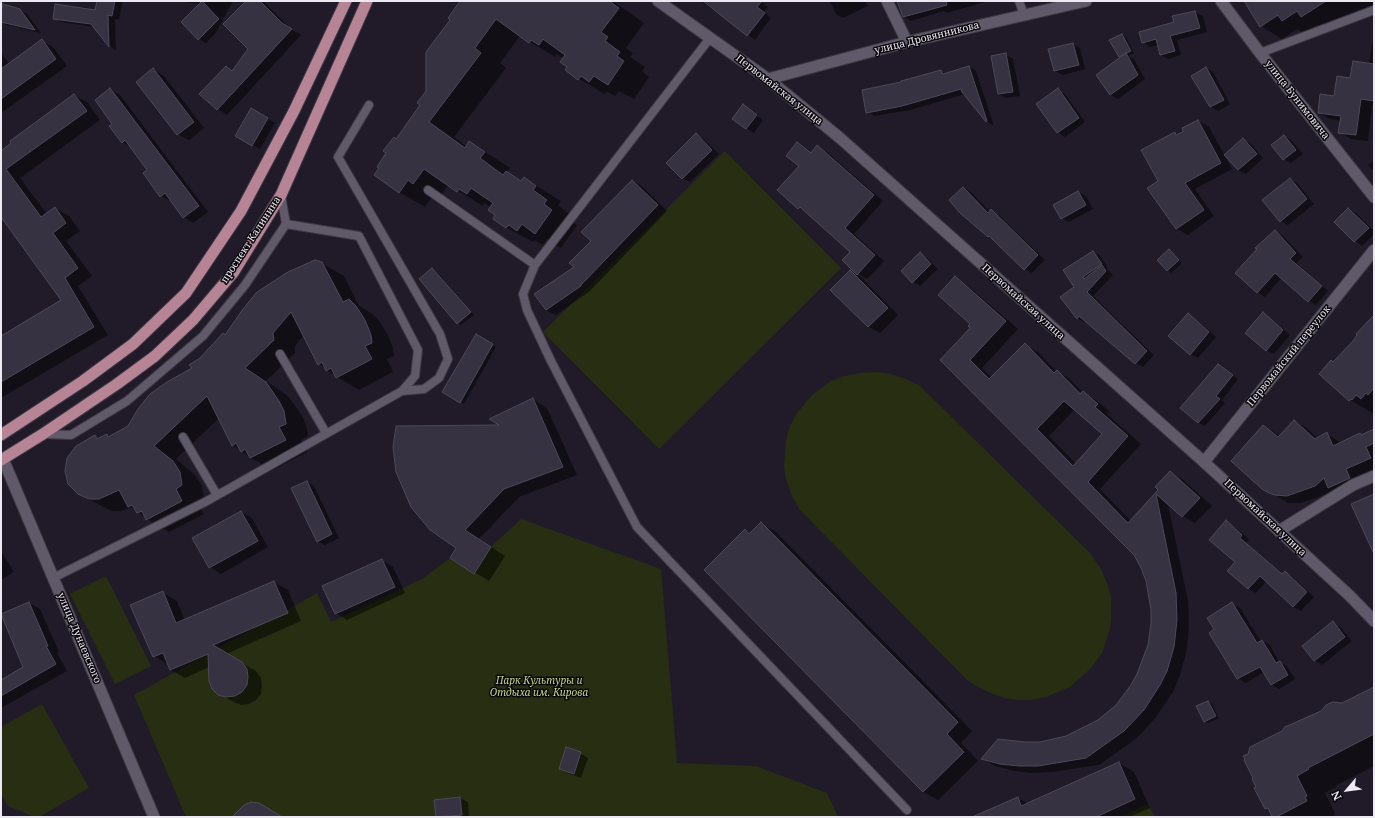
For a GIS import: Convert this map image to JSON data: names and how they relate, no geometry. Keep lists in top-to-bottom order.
{
  "streets": {
    "main road": ["проспект Калинина"],
    "street": [
      "улица Дровянникова",
      "Первомайская улица",
      "улица Бунимовича",
      "Первомайский переулок",
      "улица Дунаевского"
    ]
  },
  "crossings": [
    ["улица Дровянникова", "Первомайская улица"],
    ["Первомайская улица", "Первомайский переулок"],
    ["проспект Калинина", "улица Дунаевского"]
  ],
  "parks": ["Парк Культуры и Отдыха им. Кирова"],
  "north": "bottom left"
}
